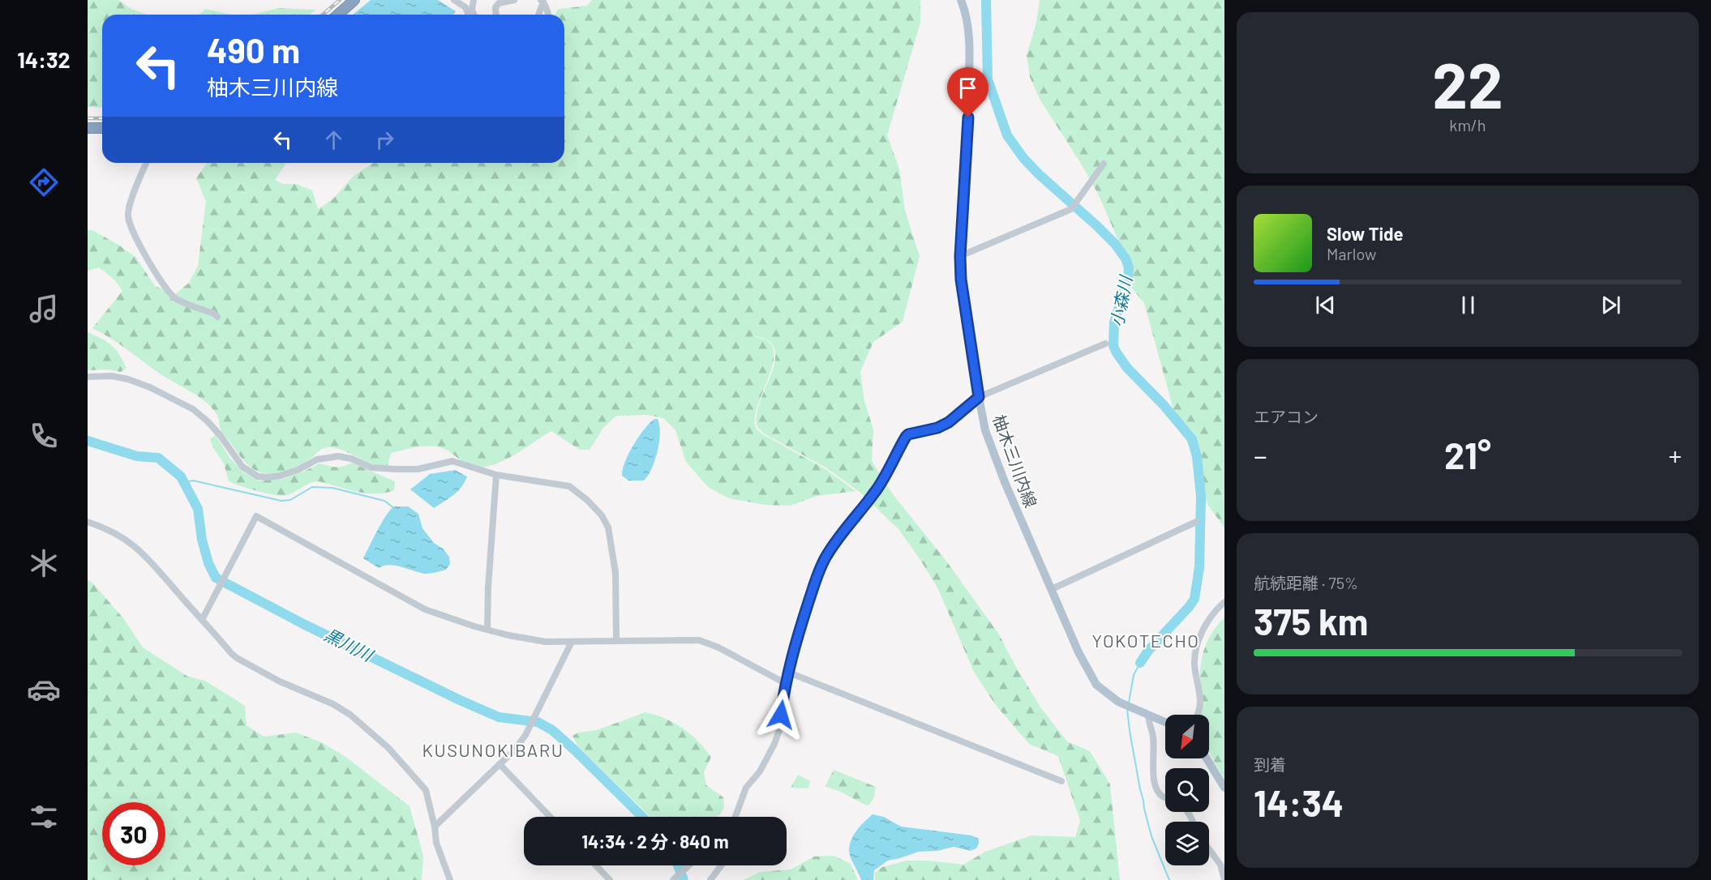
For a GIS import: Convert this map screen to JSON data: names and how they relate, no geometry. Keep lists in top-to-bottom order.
{
  "streets": {
    "main road": ["柚木三川内線"]
  },
  "districts": ["YOKOTECHO", "KUSUNOKIBARU"],
  "water": ["小森川", "黒川川"],
  "north": "bottom left",
  "page": {
    "tabs": "14:32",
    "tile": [
      ["22", "km/h"],
      "エアコン",
      ["航続距離 · 75%", "375 km"],
      ["到着", "14:34"]
    ],
    "turn": ["490 m", "柚木三川内線"],
    "song": ["Slow Tide", "Marlow"],
    "heat": ["−", "21°", "+"],
    "limit": "30",
    "trip": "14:34 · 2 分 · 840 m"
  }
}
